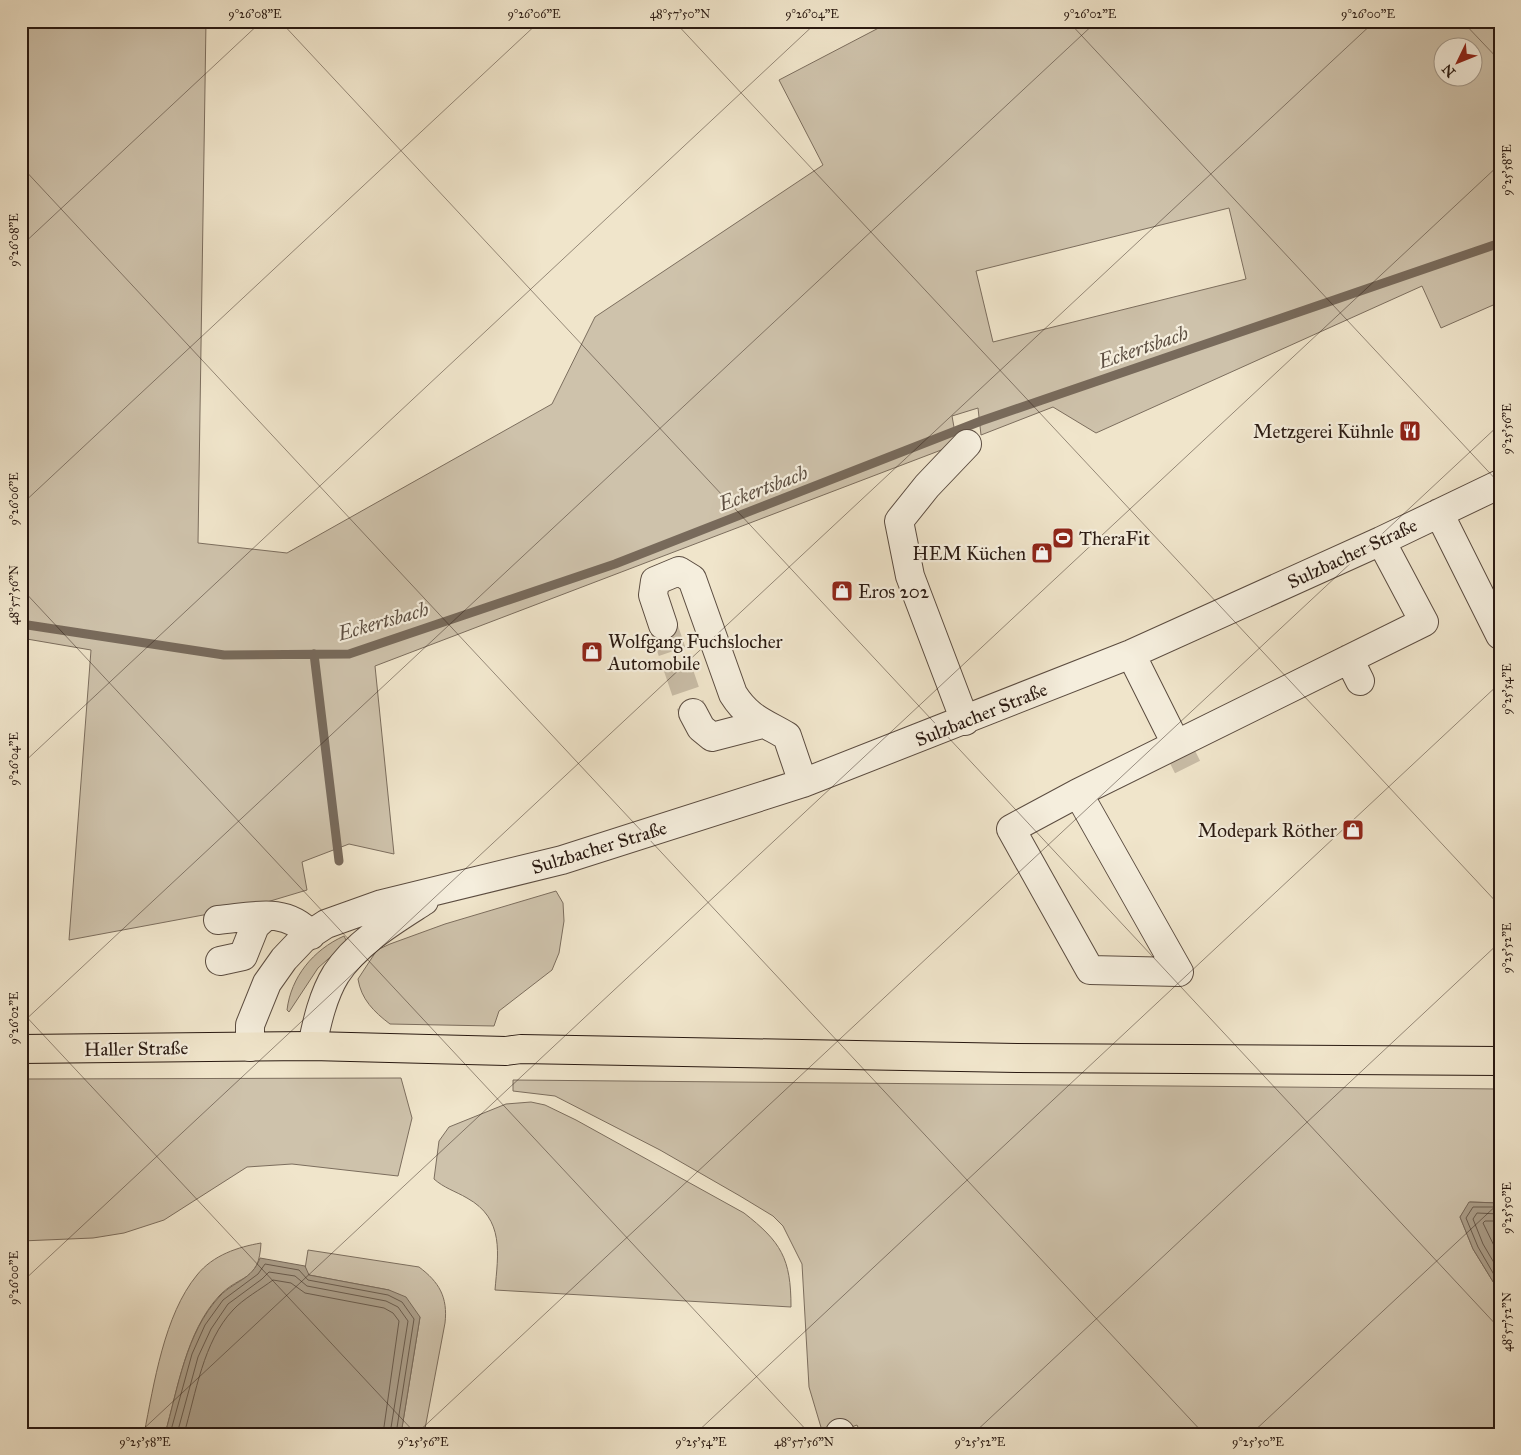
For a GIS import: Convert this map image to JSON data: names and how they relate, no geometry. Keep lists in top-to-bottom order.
{
  "streets": {
    "main road": ["Haller Straße"],
    "street": ["Sulzbacher Straße"]
  },
  "crossings": [
    ["Sulzbacher Straße", "Haller Straße"]
  ],
  "water": ["Eckertsbach"],
  "places": {
    "restaurant": ["Metzgerei Kühnle"],
    "sports": ["TheraFit"],
    "shop": [
      "HEM Küchen",
      "Eros 202",
      "Wolfgang Fuchslocher Automobile",
      "Modepark Röther"
    ]
  },
  "north": "bottom left",
  "coordinates": [
    "9°26'08\"E",
    "9°26'06\"E",
    "48°57'50\"N",
    "9°26'04\"E",
    "9°26'02\"E",
    "9°26'00\"E",
    "9°25'58\"E",
    "9°25'56\"E",
    "48°57'56\"N",
    "9°25'54\"E",
    "9°25'52\"E",
    "9°25'50\"E",
    "48°57'52\"N"
  ]
}
